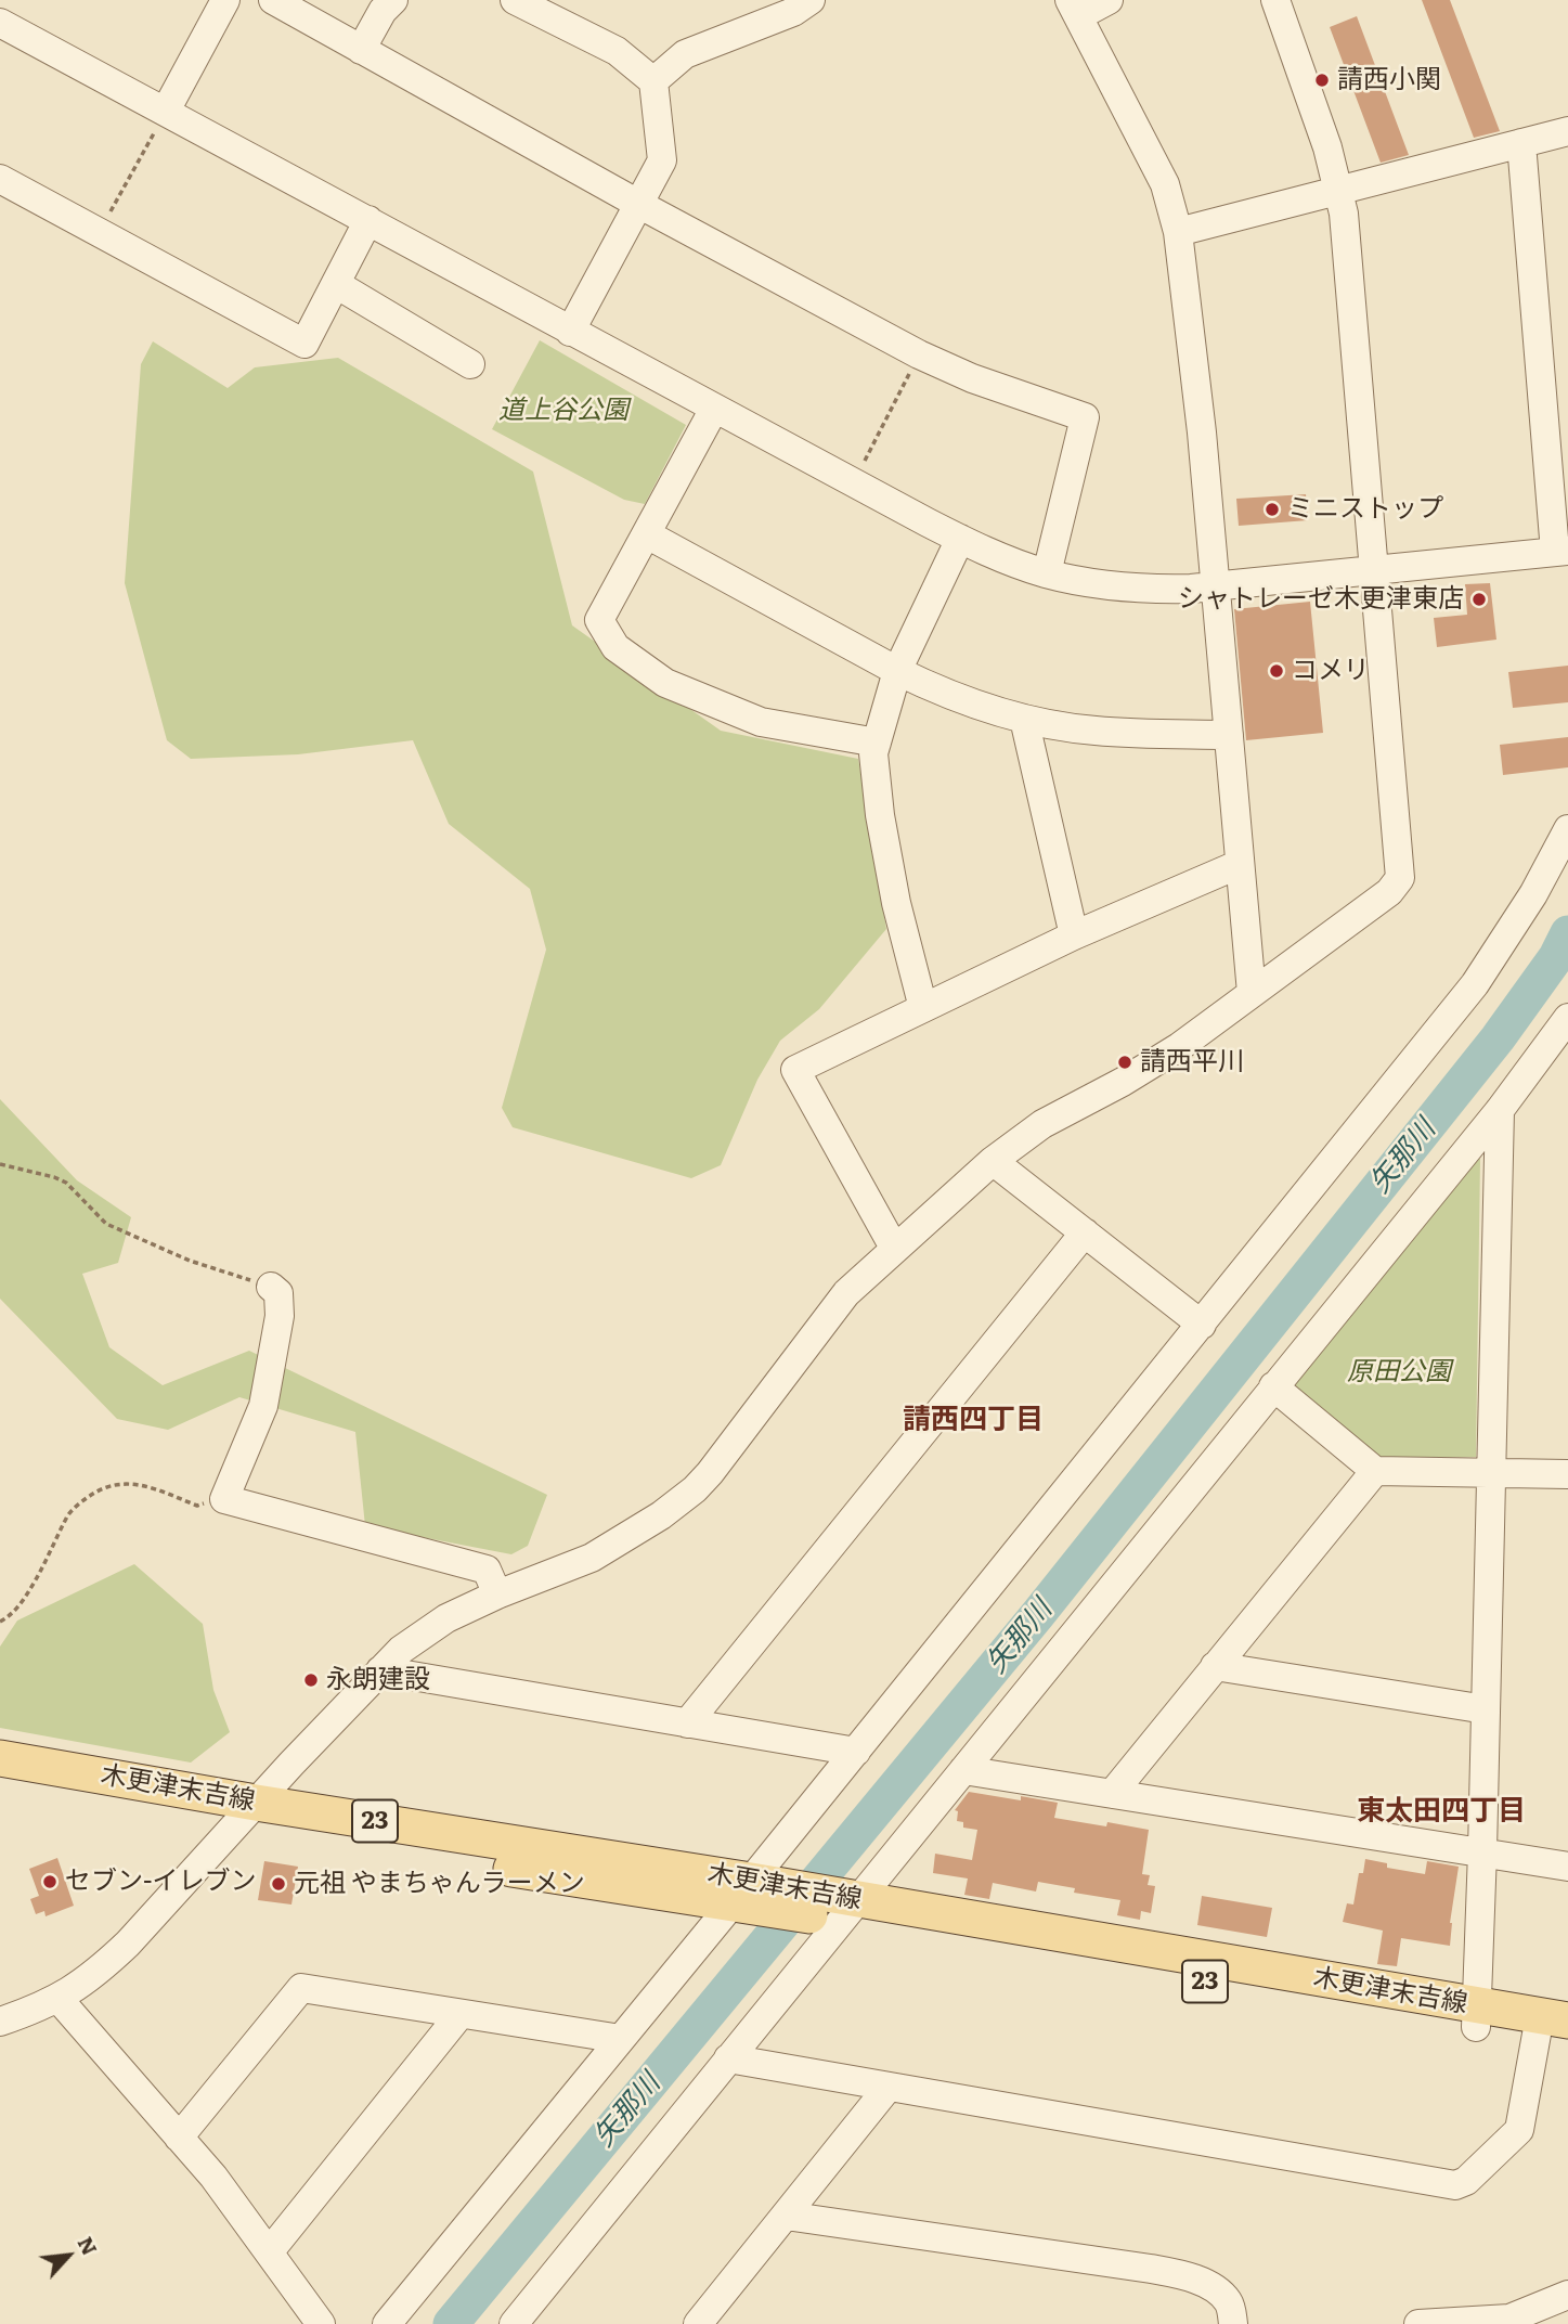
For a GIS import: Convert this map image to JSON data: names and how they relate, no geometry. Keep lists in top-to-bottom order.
{
  "streets": {
    "main road": ["木更津末吉線", "23"]
  },
  "districts": ["請西四丁目", "東太田四丁目"],
  "water": ["矢那川"],
  "parks": ["道上谷公園", "原田公園"],
  "places": [
    "請西小関",
    "ミニストップ",
    "シャトレーゼ木更津東店",
    "コメリ",
    "請西平川",
    "永朗建設",
    "セブン-イレブン",
    "元祖 やまちゃんラーメン"
  ],
  "north": "top right"
}
